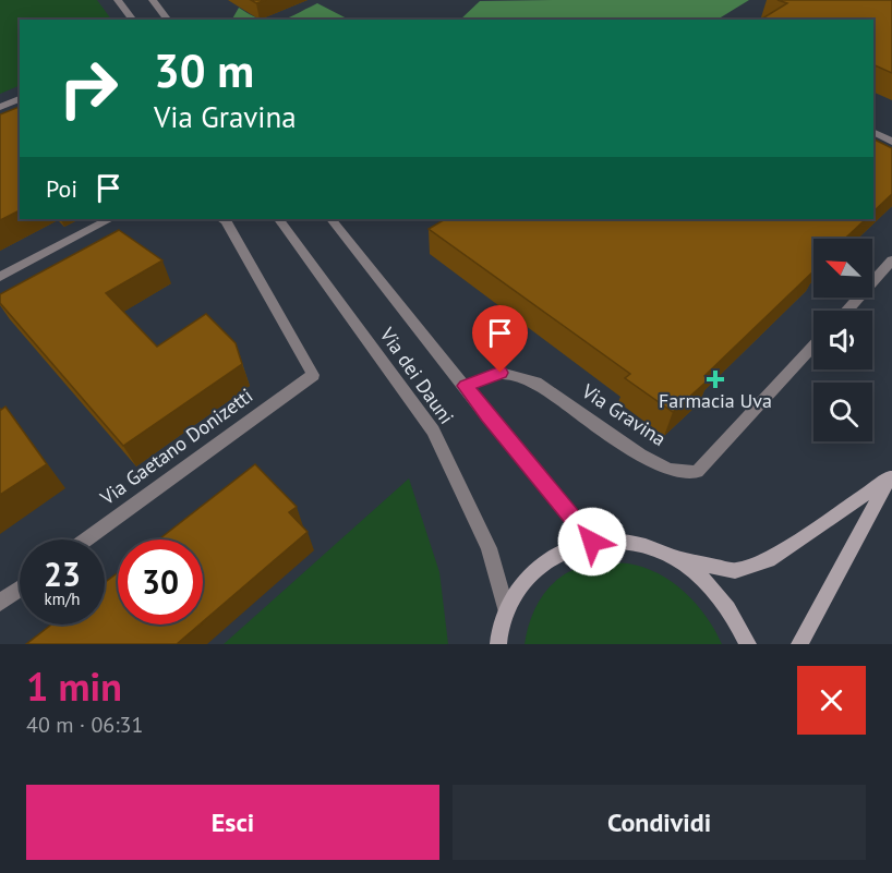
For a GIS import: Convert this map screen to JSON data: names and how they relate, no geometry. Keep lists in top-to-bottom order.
{
  "streets": {
    "street": ["Via dei Dauni", "Via Gravina", "Via Gaetano Donizetti"]
  },
  "crossings": [
    ["Via dei Dauni", "Via Gravina"]
  ],
  "places": {
    "health": ["Farmacia Uva"]
  },
  "north": "top left",
  "page": {
    "turn": ["30 m", "Via Gravina"],
    "then": "Poi",
    "speed": "23 km/h",
    "limit": "30",
    "heading": ["1 min", "40 m · 06:31"],
    "buttons": ["Esci", "Condividi"]
  }
}
